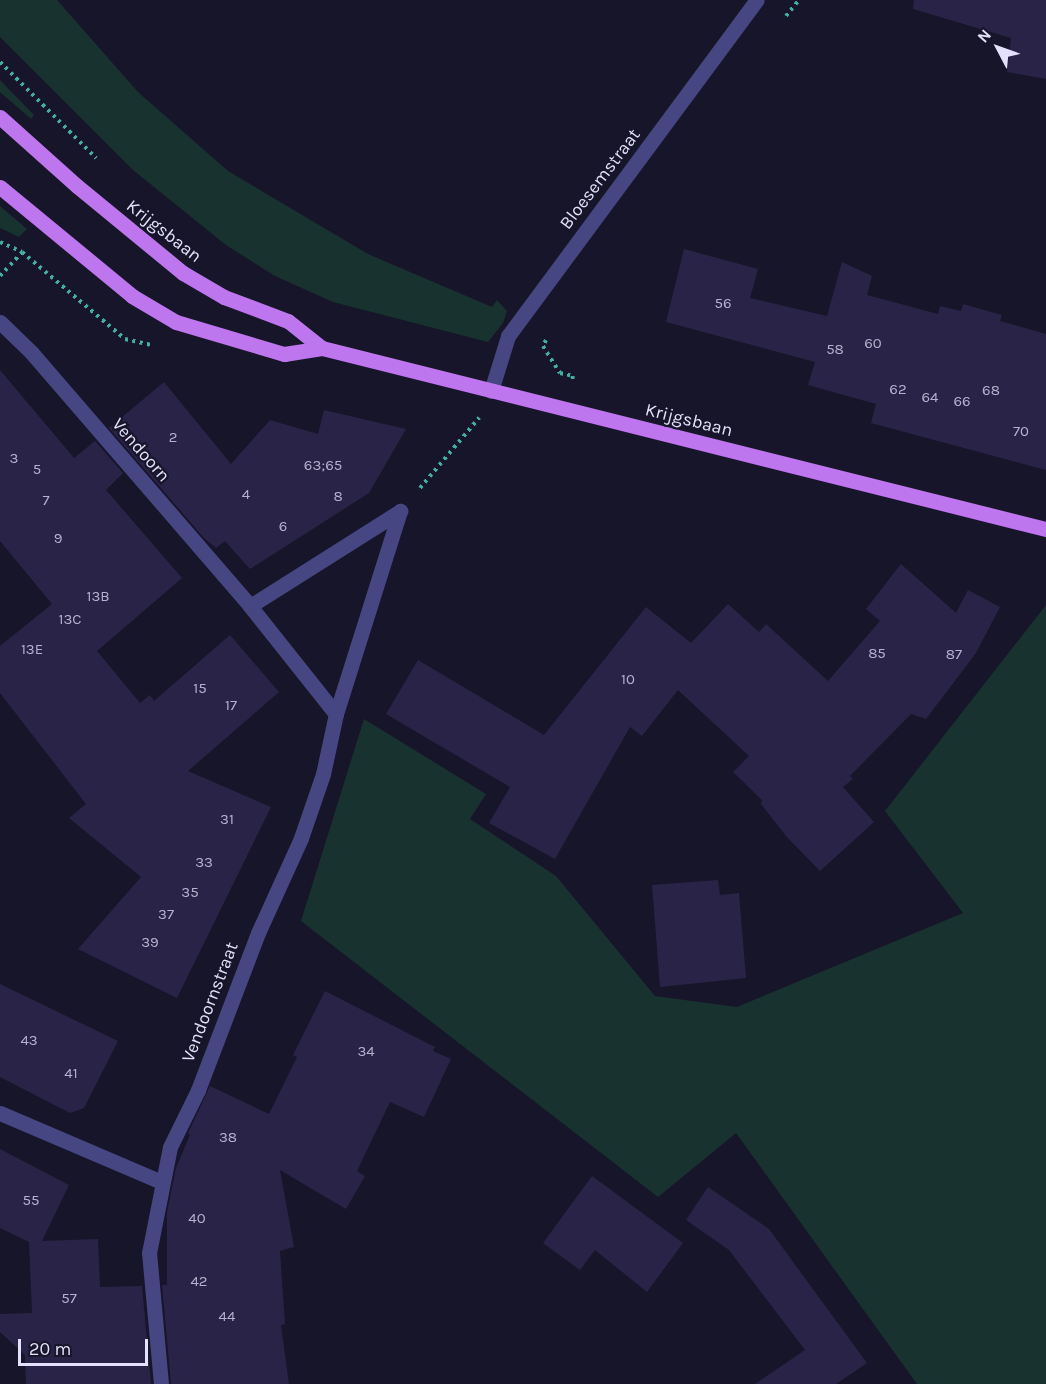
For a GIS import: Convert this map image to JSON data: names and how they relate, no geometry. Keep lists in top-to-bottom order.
{
  "streets": {
    "main road": ["Krijgsbaan"],
    "street": ["Bloesemstraat", "Vendoorn", "Vendoornstraat"]
  },
  "crossings": [
    ["Bloesemstraat", "Krijgsbaan"],
    ["Vendoorn", "Vendoornstraat"]
  ],
  "house_numbers": [
    "56",
    "60",
    "58",
    "62",
    "68",
    "64",
    "66",
    "70",
    "2",
    "3",
    "63;65",
    "5",
    "4",
    "8",
    "7",
    "6",
    "9",
    "13B",
    "13C",
    "13E",
    "85",
    "87",
    "10",
    "15",
    "17",
    "31",
    "33",
    "35",
    "37",
    "39",
    "43",
    "34",
    "41",
    "38",
    "55",
    "40",
    "42",
    "57",
    "44"
  ],
  "scale_bar": "20 m",
  "north": "top left"
}
